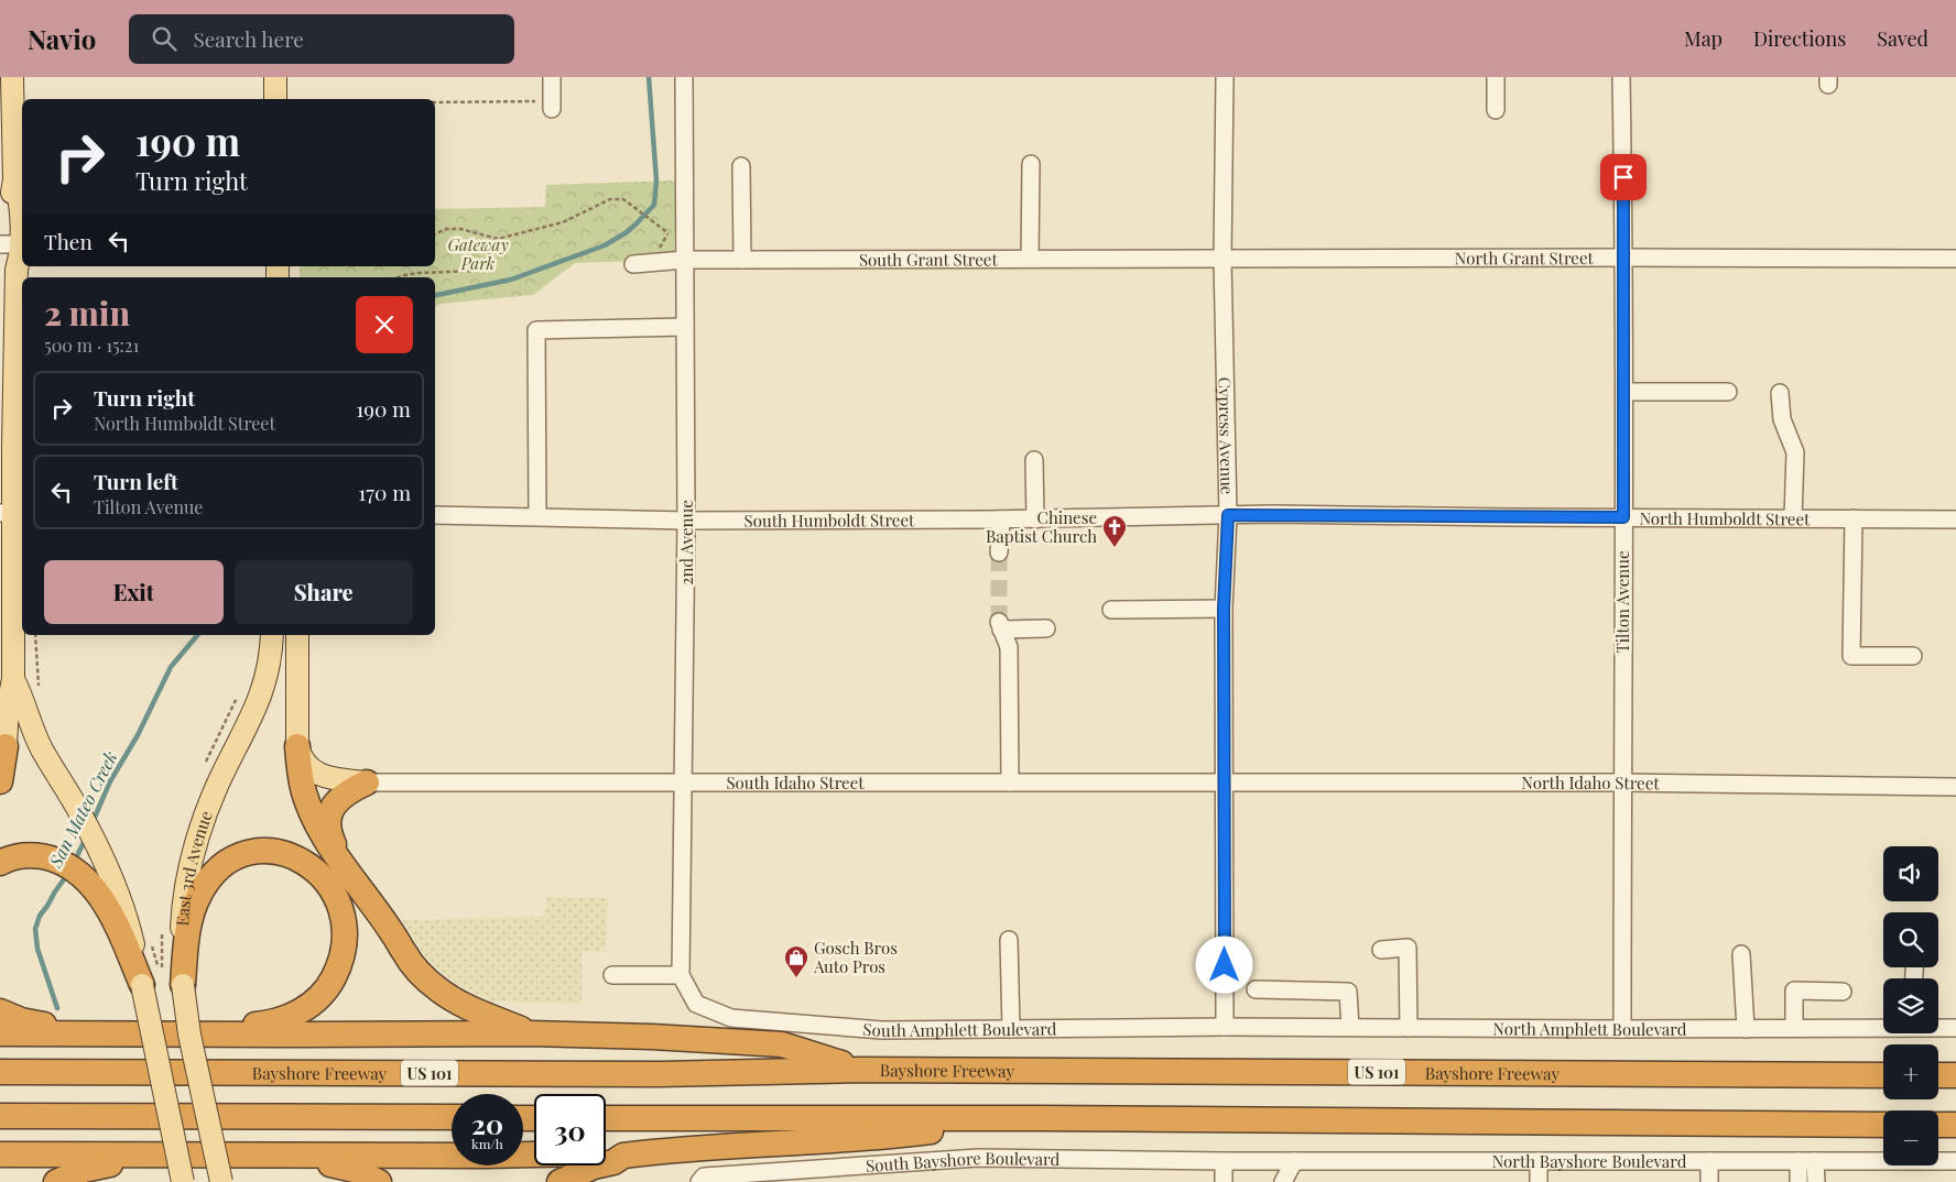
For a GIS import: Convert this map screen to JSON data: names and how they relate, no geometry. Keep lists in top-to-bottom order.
{
  "streets": {
    "highway": ["Bayshore Freeway", "US 101"],
    "main road": ["East 3rd Avenue"],
    "street": [
      "North Grant Street",
      "South Grant Street",
      "Cypress Avenue",
      "North Humboldt Street",
      "South Humboldt Street",
      "2nd Avenue",
      "Tilton Avenue",
      "South Idaho Street",
      "North Idaho Street",
      "South Amphlett Boulevard",
      "North Amphlett Boulevard",
      "North Bayshore Boulevard",
      "South Bayshore Boulevard"
    ]
  },
  "crossings": [
    ["North Grant Street", "South Grant Street"],
    ["North Grant Street", "Cypress Avenue"],
    ["North Grant Street", "Tilton Avenue"],
    ["South Grant Street", "Cypress Avenue"],
    ["South Grant Street", "2nd Avenue"],
    ["Cypress Avenue", "North Humboldt Street"],
    ["Cypress Avenue", "South Humboldt Street"],
    ["Cypress Avenue", "South Idaho Street"],
    ["Cypress Avenue", "North Idaho Street"],
    ["Cypress Avenue", "South Amphlett Boulevard"],
    ["Cypress Avenue", "North Amphlett Boulevard"],
    ["North Humboldt Street", "South Humboldt Street"],
    ["North Humboldt Street", "Tilton Avenue"],
    ["South Humboldt Street", "2nd Avenue"],
    ["2nd Avenue", "South Idaho Street"],
    ["2nd Avenue", "South Amphlett Boulevard"],
    ["Tilton Avenue", "North Idaho Street"],
    ["Tilton Avenue", "North Amphlett Boulevard"],
    ["South Idaho Street", "North Idaho Street"],
    ["South Amphlett Boulevard", "North Amphlett Boulevard"],
    ["North Bayshore Boulevard", "South Bayshore Boulevard"]
  ],
  "water": ["San Mateo Creek"],
  "parks": ["Gateway Park"],
  "places": {
    "church": ["Chinese Baptist Church"],
    "shop": ["Gosch Bros Auto Pros"]
  },
  "page": {
    "header": "Navio",
    "search": "Search here",
    "nav": ["Map", "Directions", "Saved"],
    "turn": ["190 m", "Turn right"],
    "then": "Then",
    "heading": ["2 min", "500 m · 15:21"],
    "list": [
      {
        "name": "Turn right",
        "note": "North Humboldt Street",
        "value": "190 m"
      },
      {
        "name": "Turn left",
        "note": "Tilton Avenue",
        "value": "170 m"
      }
    ],
    "buttons": ["Exit", "Share"],
    "map_buttons": ["+", "−"],
    "speed": "20 km/h",
    "limit": "30"
  }
}
